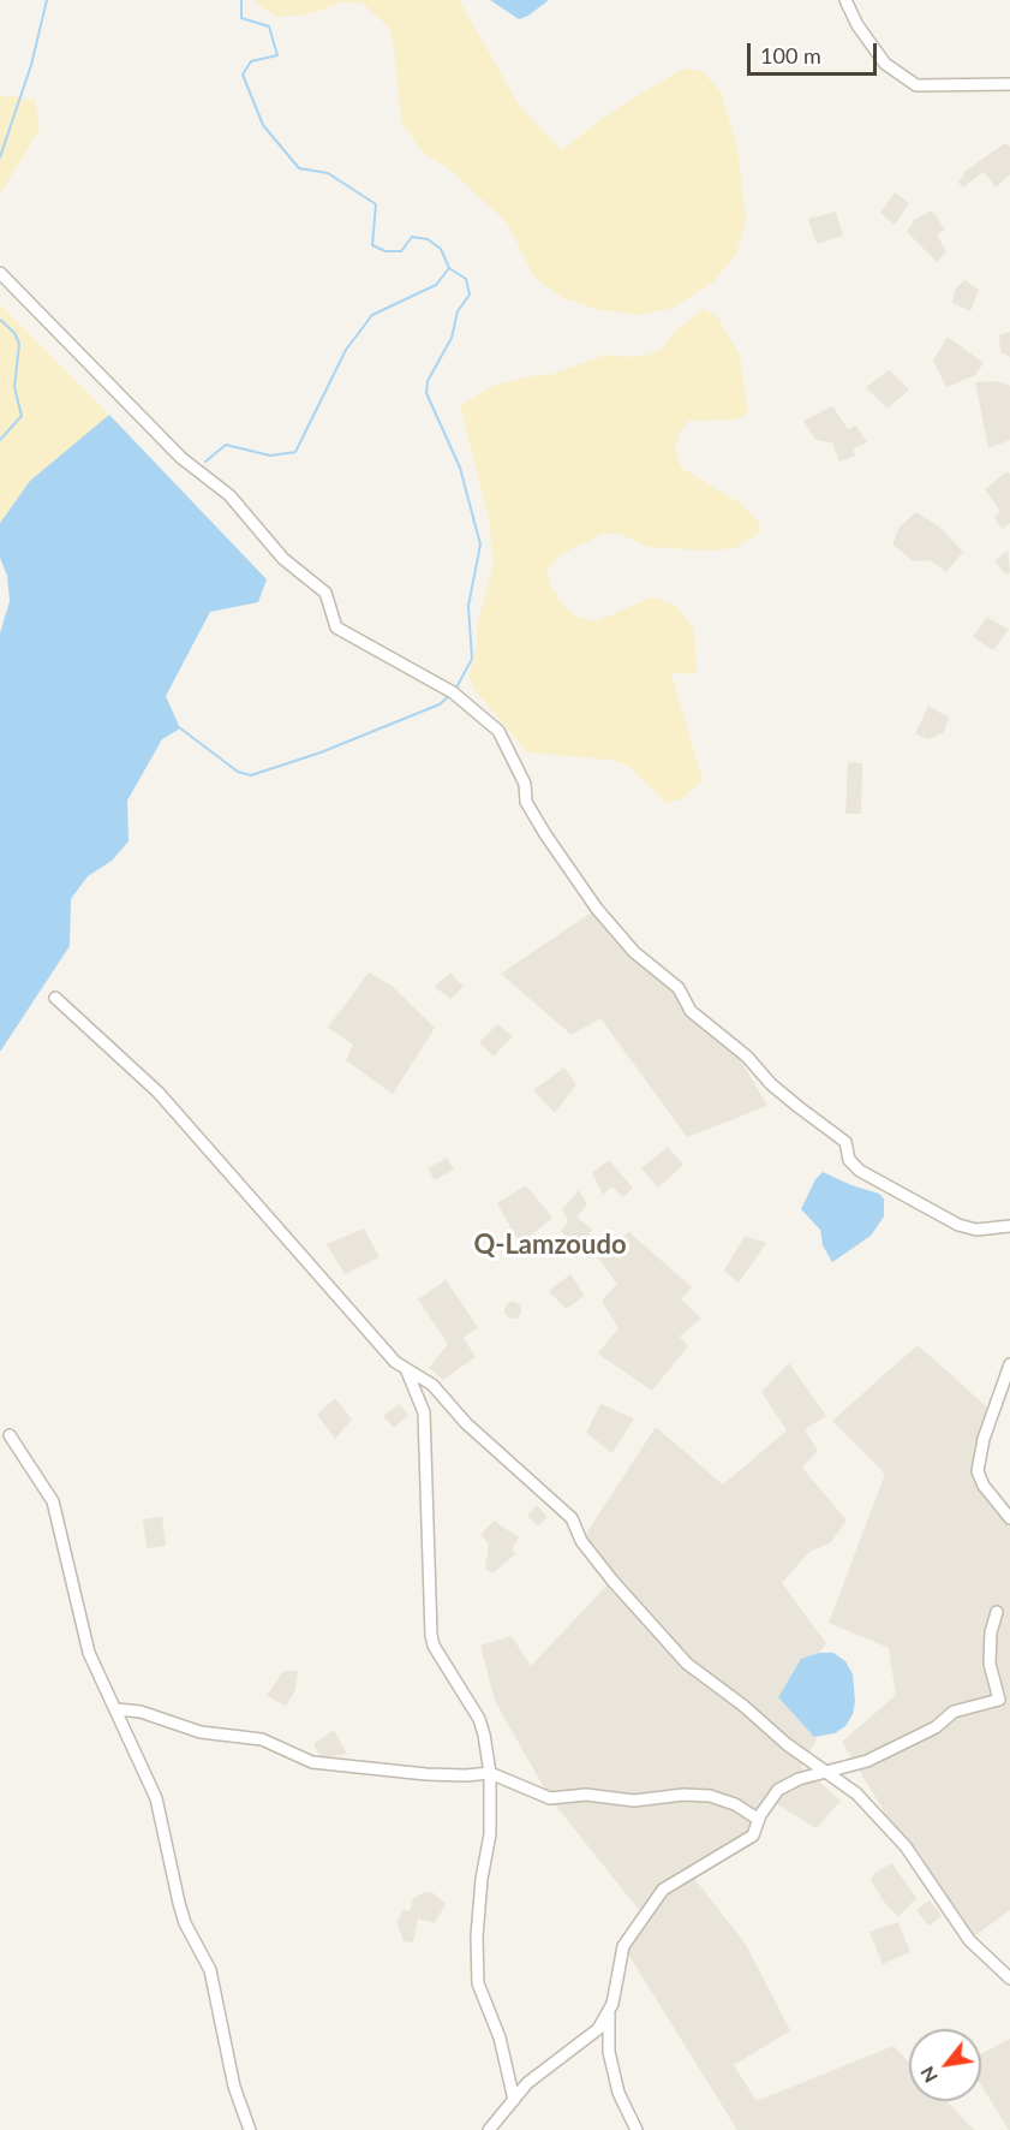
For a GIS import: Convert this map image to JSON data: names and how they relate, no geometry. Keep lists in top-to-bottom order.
{
  "districts": ["Q-Lamzoudo"],
  "scale_bar": "100 m",
  "north": "bottom left"
}
